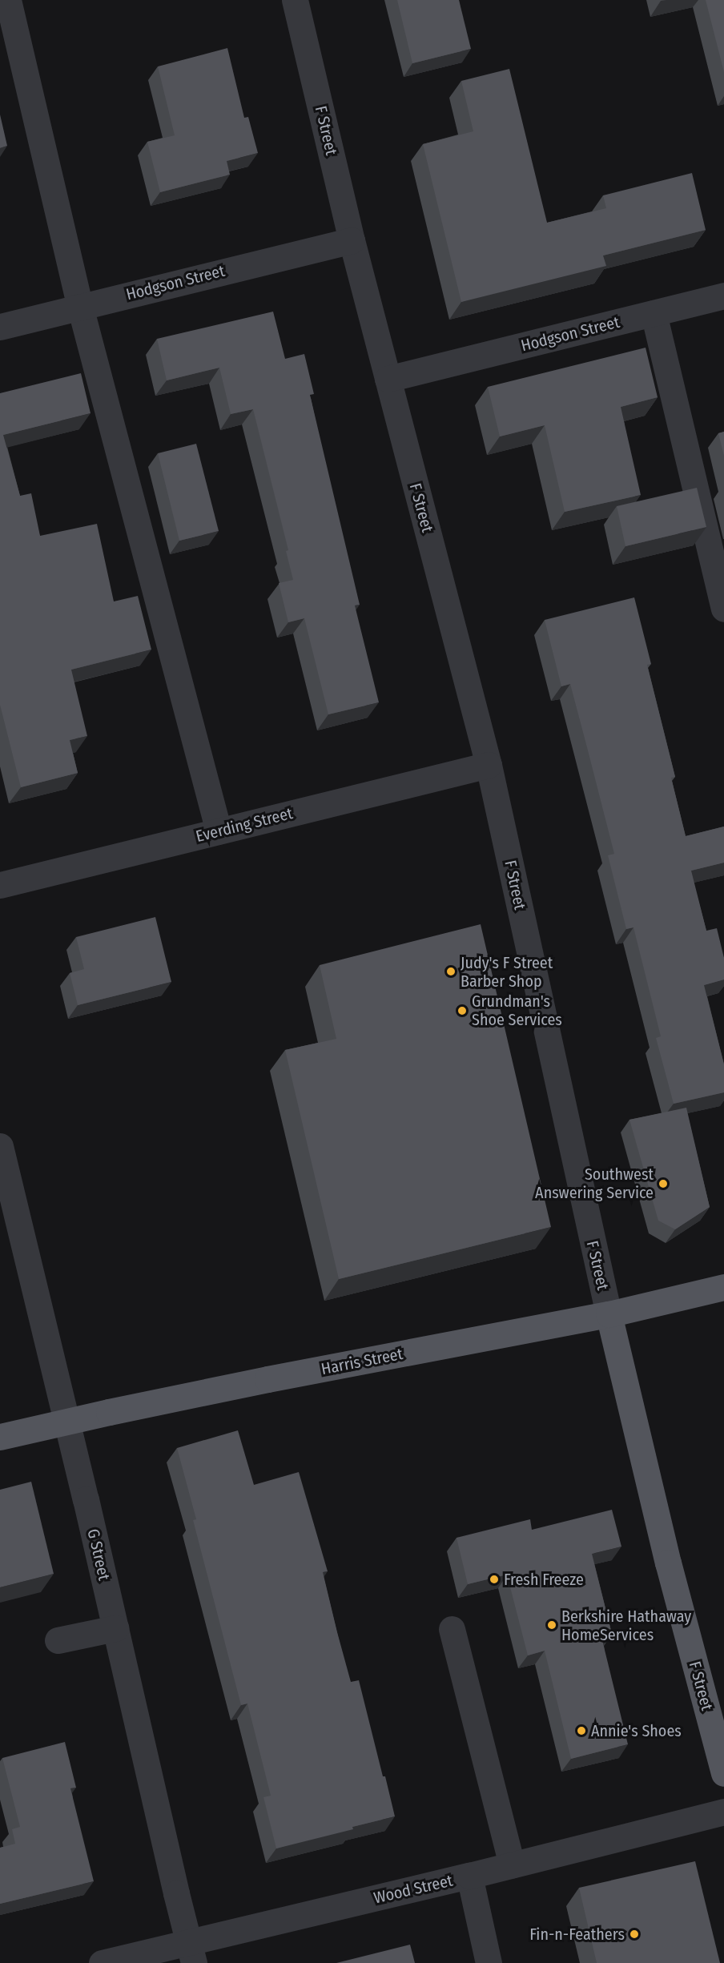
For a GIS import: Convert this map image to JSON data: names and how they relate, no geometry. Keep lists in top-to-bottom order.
{
  "streets": {
    "main road": ["F Street", "Harris Street"],
    "street": [
      "Hodgson Street",
      "Everding Street",
      "G Street",
      "Wood Street"
    ]
  },
  "crossings": [
    ["F Street", "Hodgson Street"],
    ["F Street", "Everding Street"],
    ["F Street", "Harris Street"],
    ["Harris Street", "G Street"],
    ["G Street", "Wood Street"]
  ],
  "places": [
    "Judy's F Street Barber Shop",
    "Grundman's Shoe Services",
    "Southwest Answering Service",
    "Fresh Freeze",
    "Berkshire Hathaway HomeServices",
    "Annie's Shoes",
    "Fin-n-Feathers"
  ]
}
